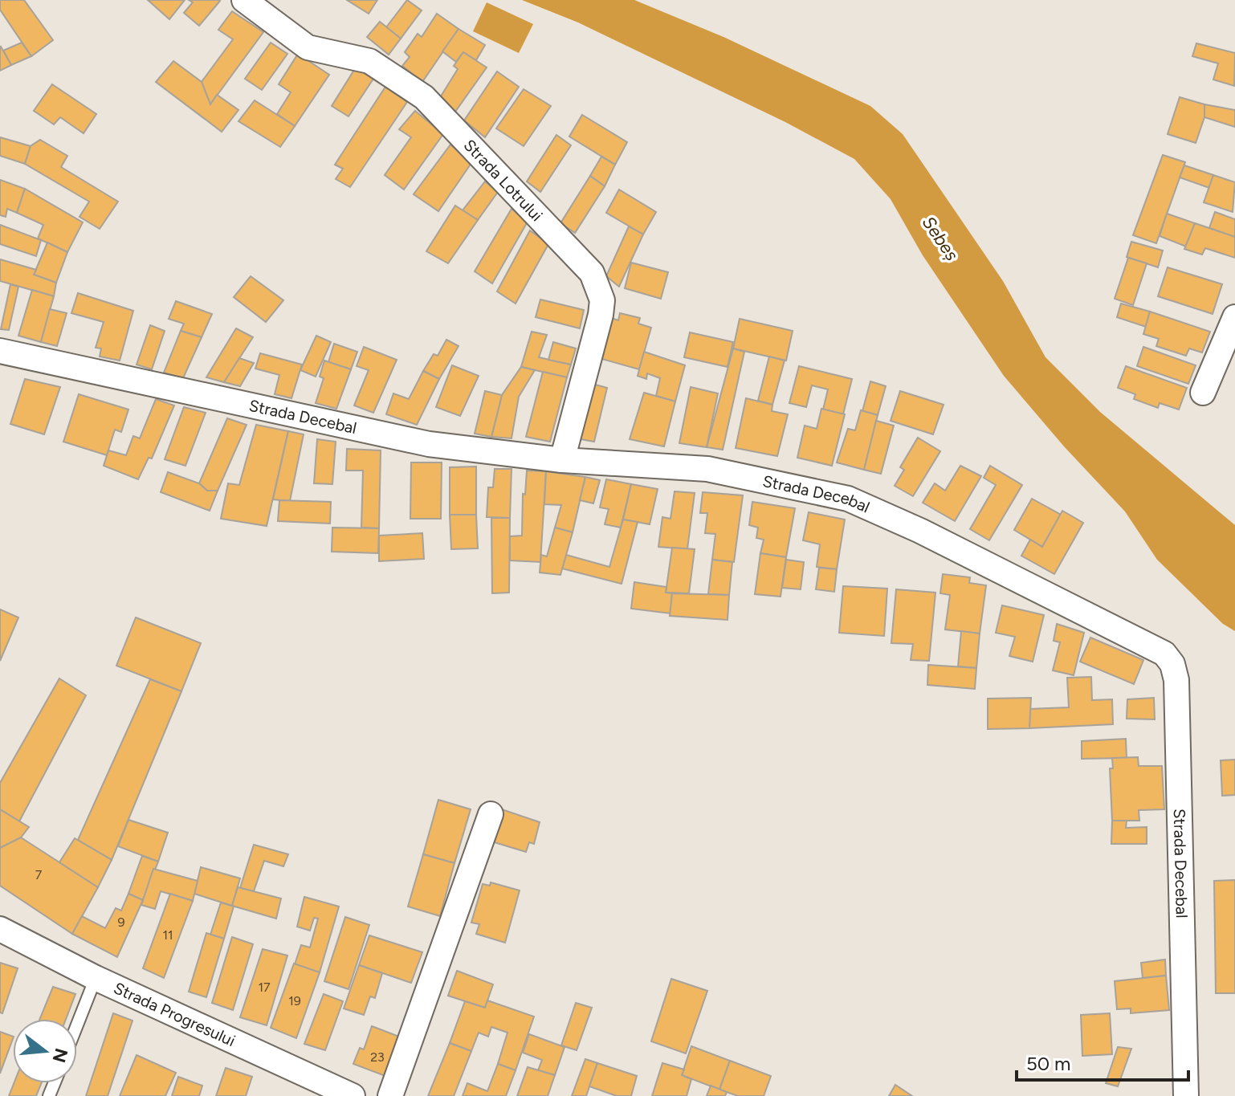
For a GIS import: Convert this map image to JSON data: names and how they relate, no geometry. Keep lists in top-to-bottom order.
{
  "streets": {
    "street": ["Strada Lotrului", "Strada Decebal", "Strada Progresului"]
  },
  "crossings": [
    ["Strada Lotrului", "Strada Decebal"]
  ],
  "water": ["Sebeș"],
  "house_numbers": [
    "7",
    "9",
    "11",
    "17",
    "19",
    "23"
  ],
  "scale_bar": "50 m",
  "north": "right"
}
